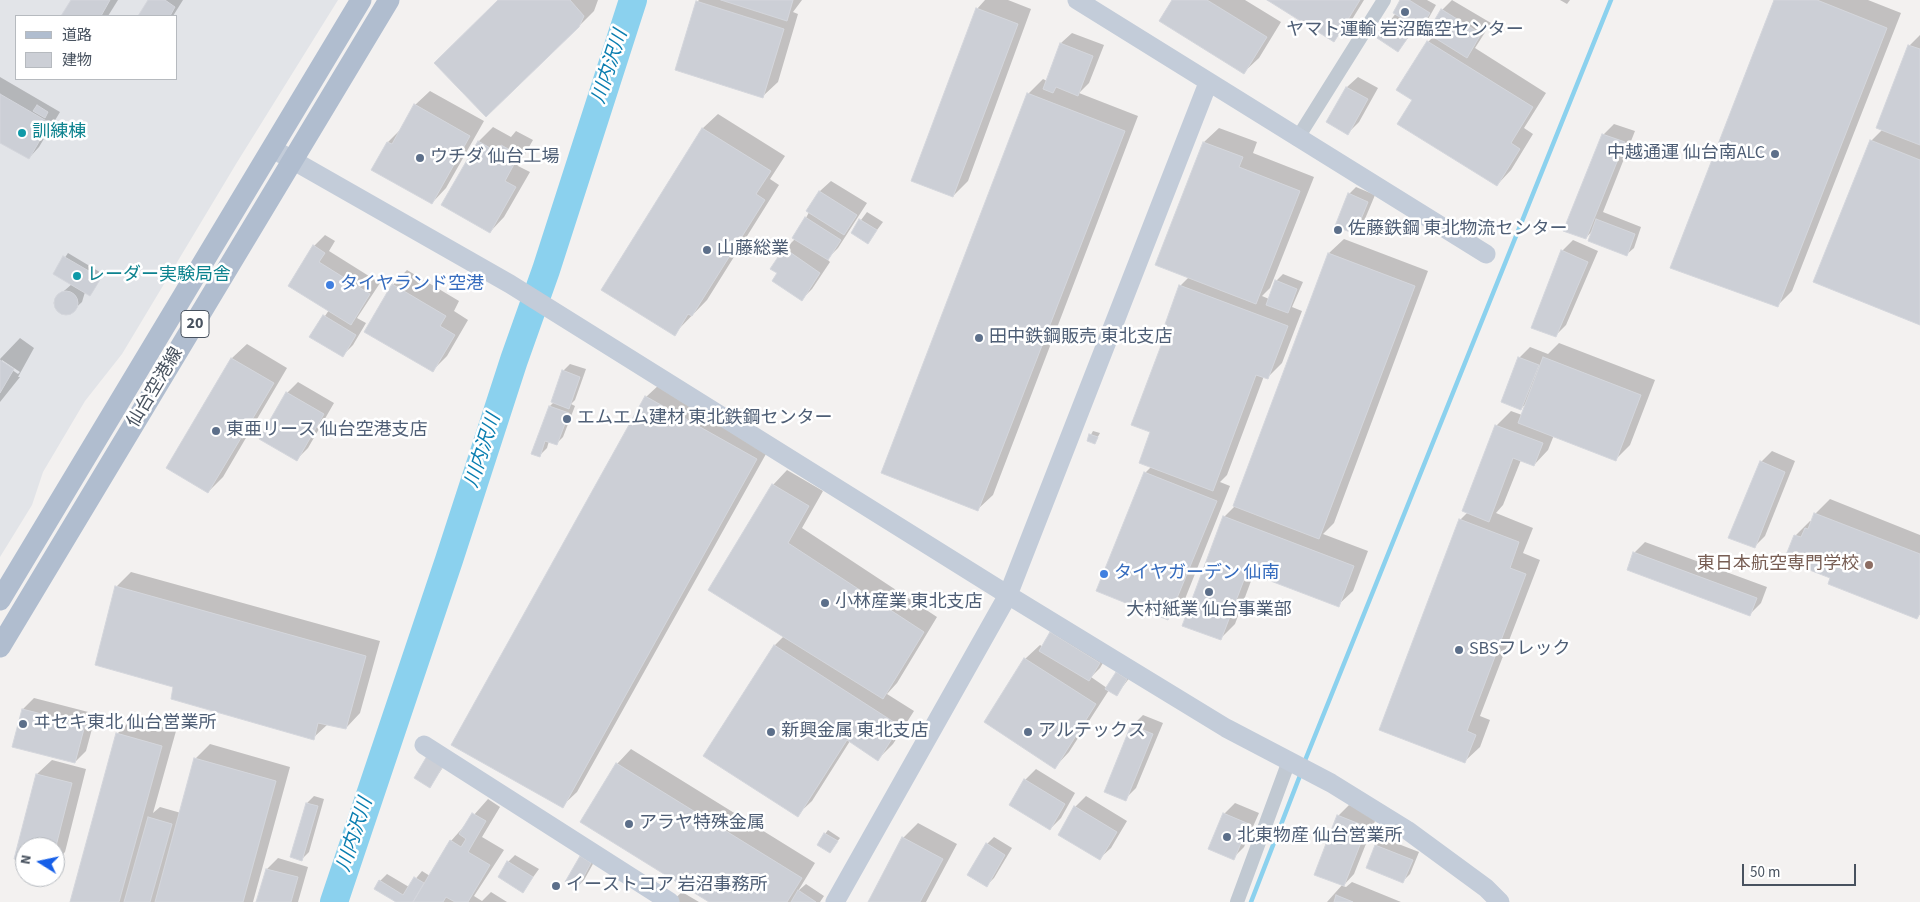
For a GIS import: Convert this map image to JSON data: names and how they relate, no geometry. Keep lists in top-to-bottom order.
{
  "streets": {
    "main road": ["20", "仙台空港線"]
  },
  "water": ["川内沢川"],
  "places": [
    "ヤマト運輸 岩沼臨空センター",
    "訓練棟",
    "中越通運 仙台南ALC",
    "ウチダ 仙台工場",
    "佐藤鉄鋼 東北物流センター",
    "山藤総業",
    "レーダー実験局舎",
    "タイヤランド空港",
    "田中鉄鋼販売 東北支店",
    "エムエム建材 東北鉄鋼センター",
    "東亜リース 仙台空港支店",
    "東日本航空専門学校",
    "タイヤガーデン 仙南",
    "大村紙業 仙台事業部",
    "小林産業 東北支店",
    "SBSフレック",
    "ヰセキ東北 仙台営業所",
    "新興金属 東北支店",
    "アルテックス",
    "アラヤ特殊金属",
    "北東物産 仙台営業所",
    "イーストコア 岩沼事務所"
  ],
  "legend": ["道路", "建物"],
  "scale_bar": "50 m",
  "north": "left"
}
